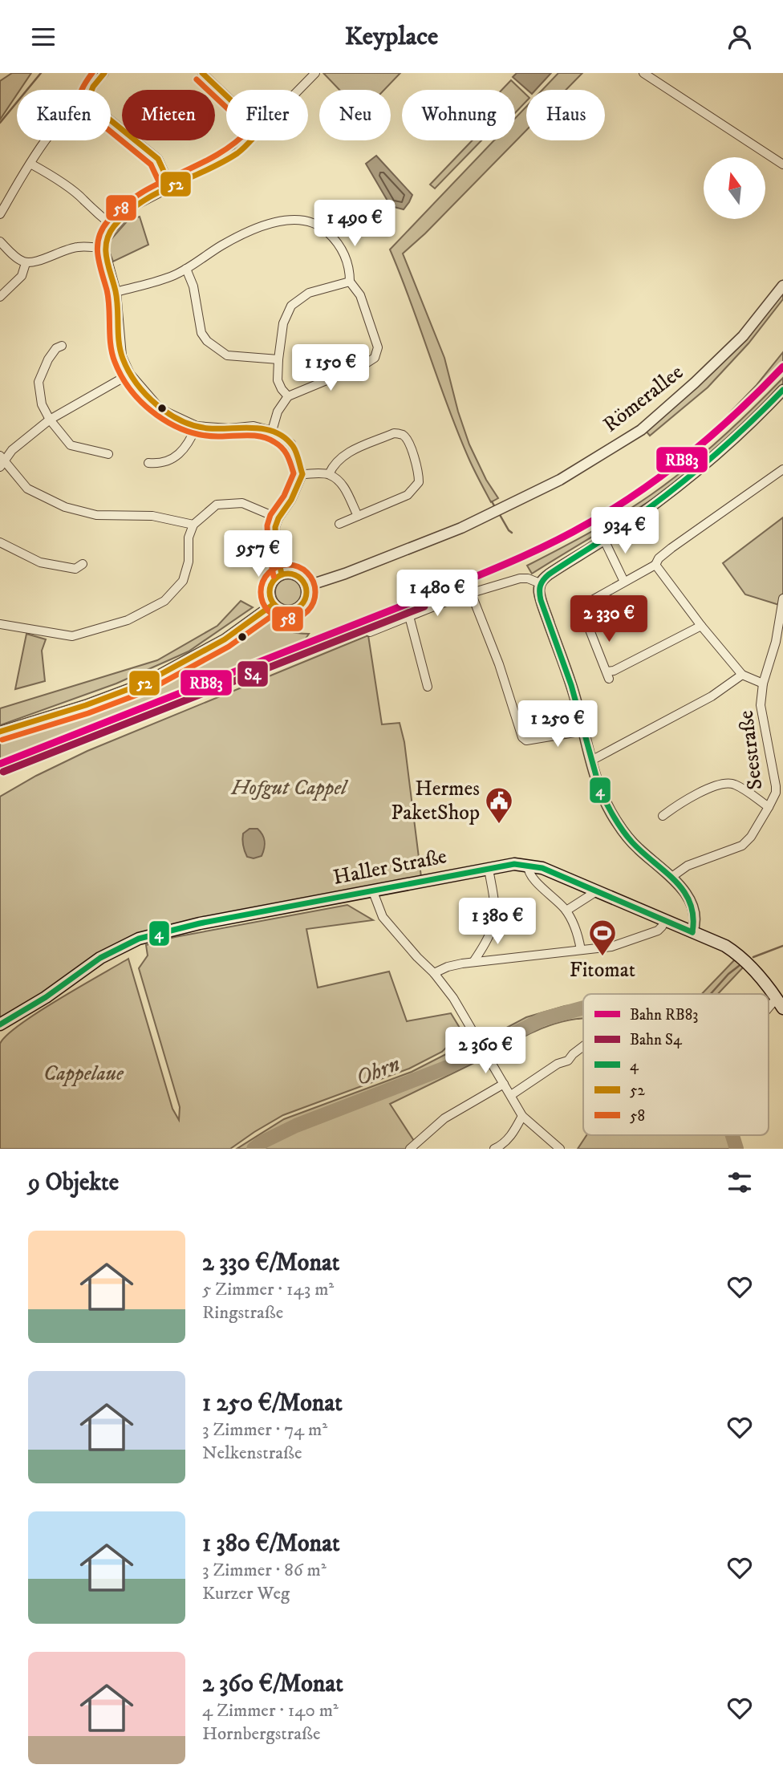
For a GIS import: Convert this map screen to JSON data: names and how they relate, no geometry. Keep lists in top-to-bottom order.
{
  "streets": {
    "main road": ["Haller Straße"],
    "street": ["Römerallee", "Seestraße"]
  },
  "water": ["Ohrn"],
  "parks": ["Hofgut Cappel", "Cappelaue"],
  "places": {
    "public building": ["Hermes PaketShop"],
    "sports": ["Fitomat"]
  },
  "lines": [
    "transit line 52",
    "transit line 58",
    "rail line RB83",
    "transit line 4",
    "rail line S4"
  ],
  "legend": [
    "Bahn RB83",
    "Bahn S4",
    "4",
    "52",
    "58"
  ],
  "north": "top",
  "page": {
    "header": "Keyplace",
    "chip": [
      "Kaufen",
      "Mieten",
      "Filter",
      "Neu",
      "Wohnung",
      "Haus"
    ],
    "price": [
      "1 490 €",
      "1 150 €",
      "934 €",
      "957 €",
      "1 480 €",
      "2 330 €",
      "1 250 €",
      "1 380 €",
      "2 360 €"
    ],
    "heading": "9 Objekte",
    "list": [
      {
        "name": "2 330 €/Monat",
        "note": "5 Zimmer · 143 m² · Ringstraße"
      },
      {
        "name": "1 250 €/Monat",
        "note": "3 Zimmer · 74 m² · Nelkenstraße"
      },
      {
        "name": "1 380 €/Monat",
        "note": "3 Zimmer · 86 m² · Kurzer Weg"
      },
      {
        "name": "2 360 €/Monat",
        "note": "4 Zimmer · 140 m² · Hornbergstraße"
      }
    ]
  }
}
